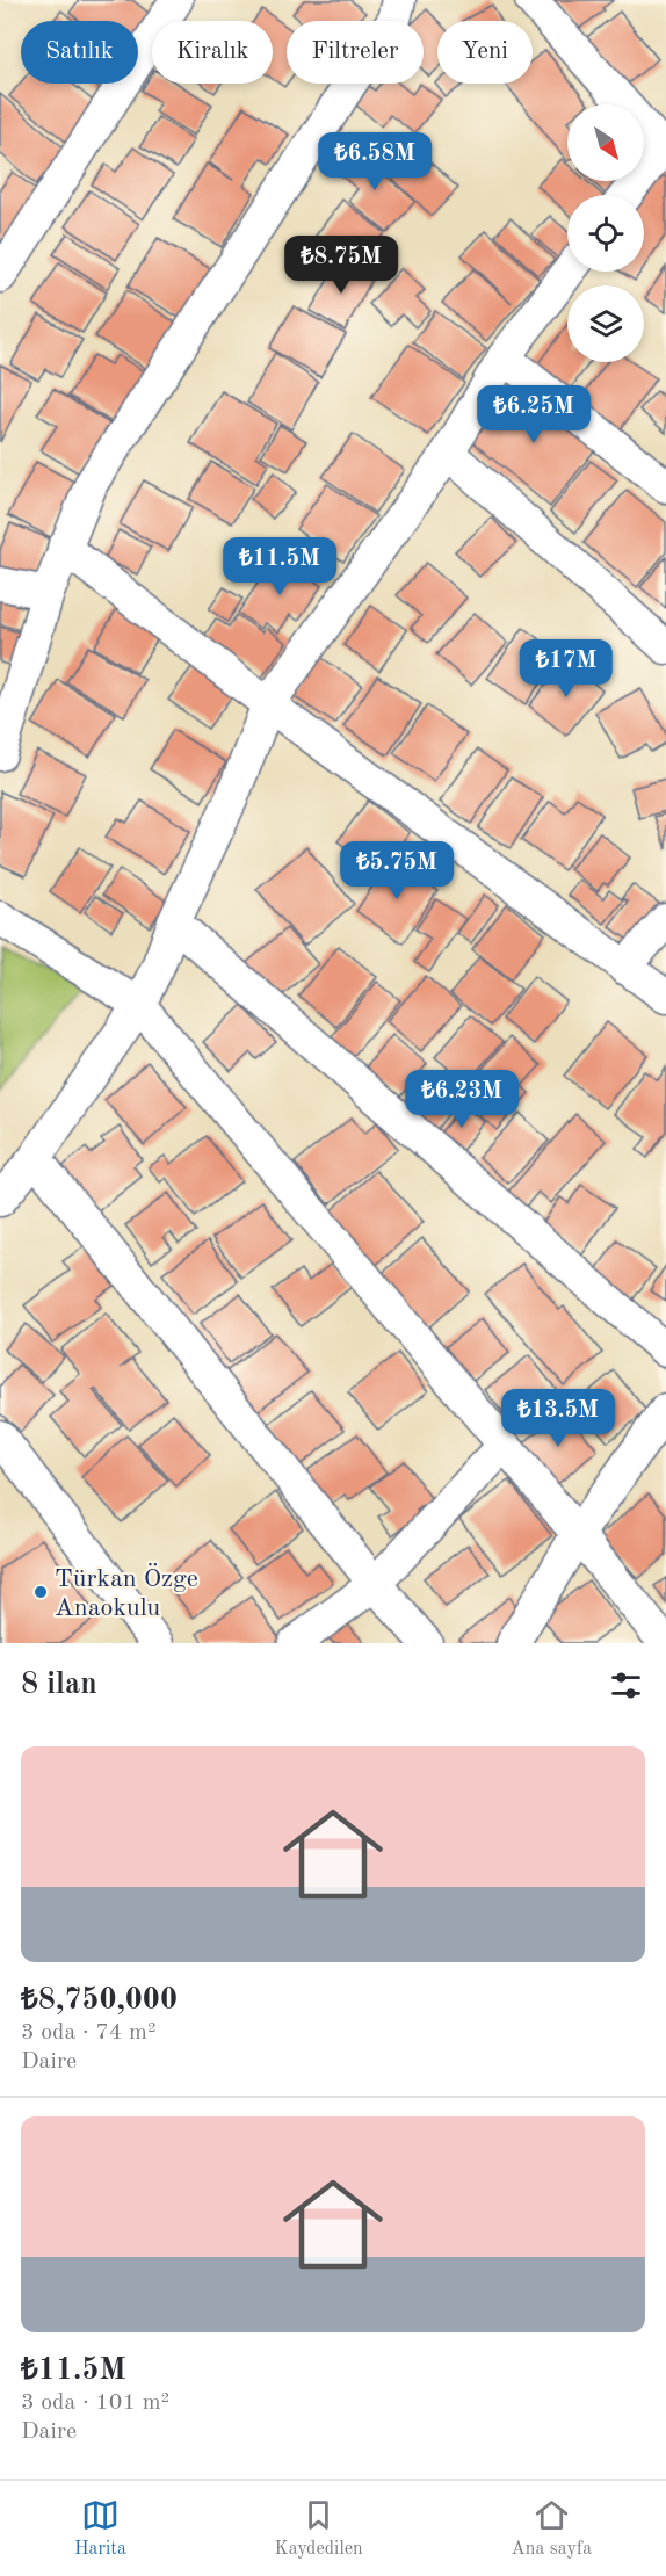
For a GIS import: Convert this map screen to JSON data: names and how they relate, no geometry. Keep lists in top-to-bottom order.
{
  "places": ["Türkan Özge Anaokulu"],
  "north": "bottom right",
  "page": {
    "chip": [
      "Satılık",
      "Kiralık",
      "Filtreler",
      "Yeni"
    ],
    "price": [
      "₺6.58M",
      "₺8.75M",
      "₺6.25M",
      "₺11.5M",
      "₺17M",
      "₺5.75M",
      "₺6.23M",
      "₺13.5M"
    ],
    "heading": "8 ilan",
    "list": [
      {
        "name": "₺8,750,000",
        "note": "3 oda · 74 m² · Daire"
      },
      {
        "name": "₺11.5M",
        "note": "3 oda · 101 m² · Daire"
      }
    ],
    "tabs": ["Harita", "Kaydedilen", "Ana sayfa"]
  }
}
